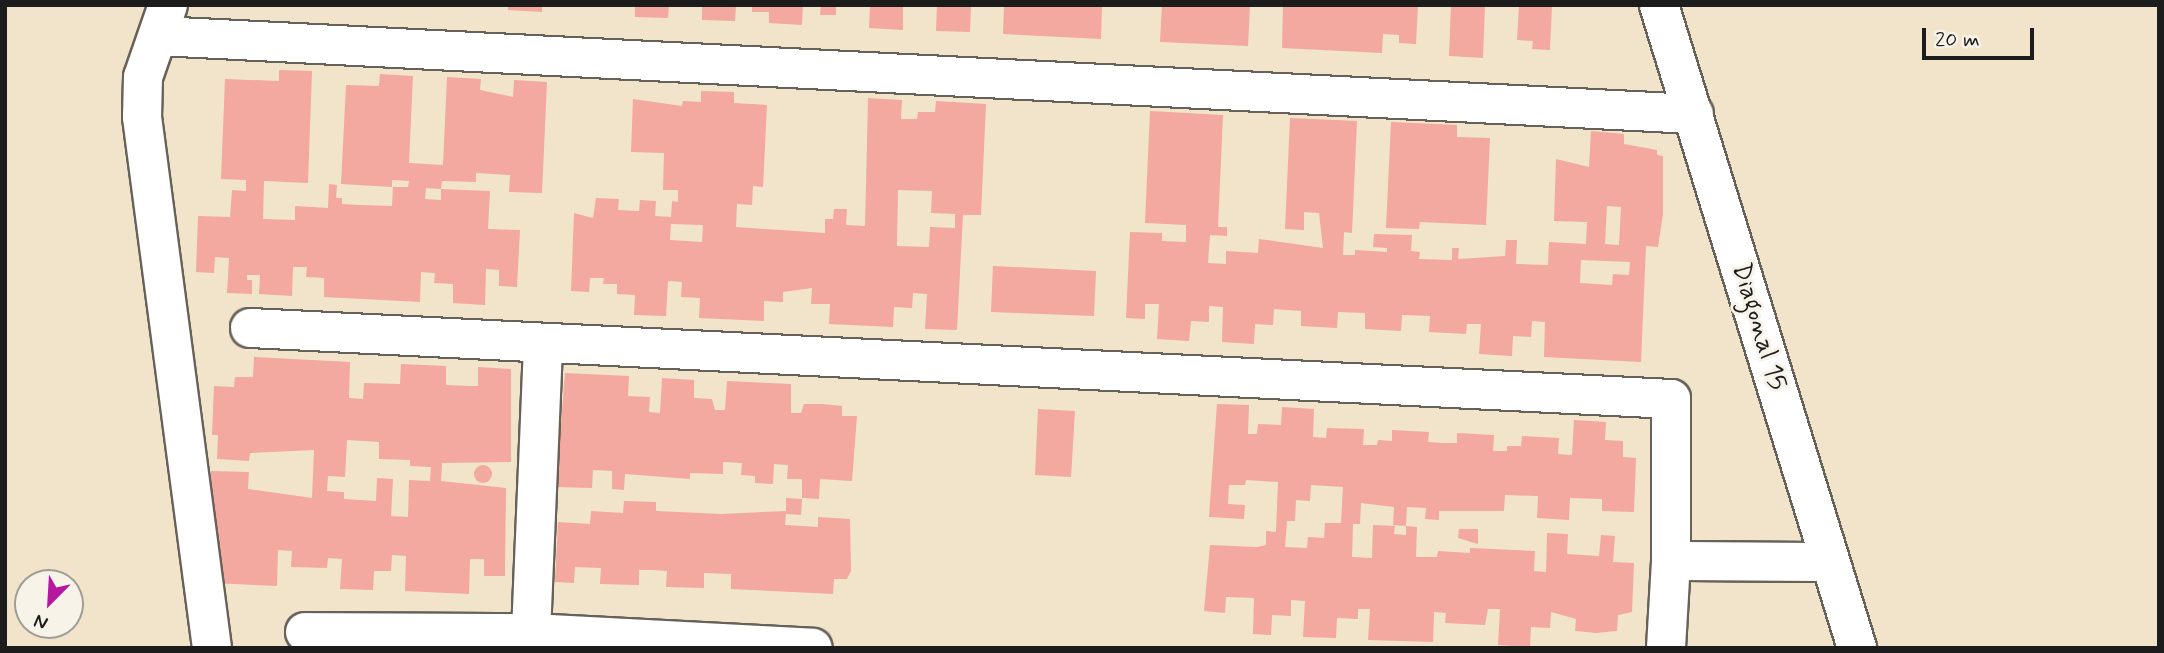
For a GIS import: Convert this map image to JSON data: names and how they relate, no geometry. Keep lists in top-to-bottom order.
{
  "streets": {
    "street": ["Diagonal 15"]
  },
  "scale_bar": "20 m",
  "north": "bottom left"
}
